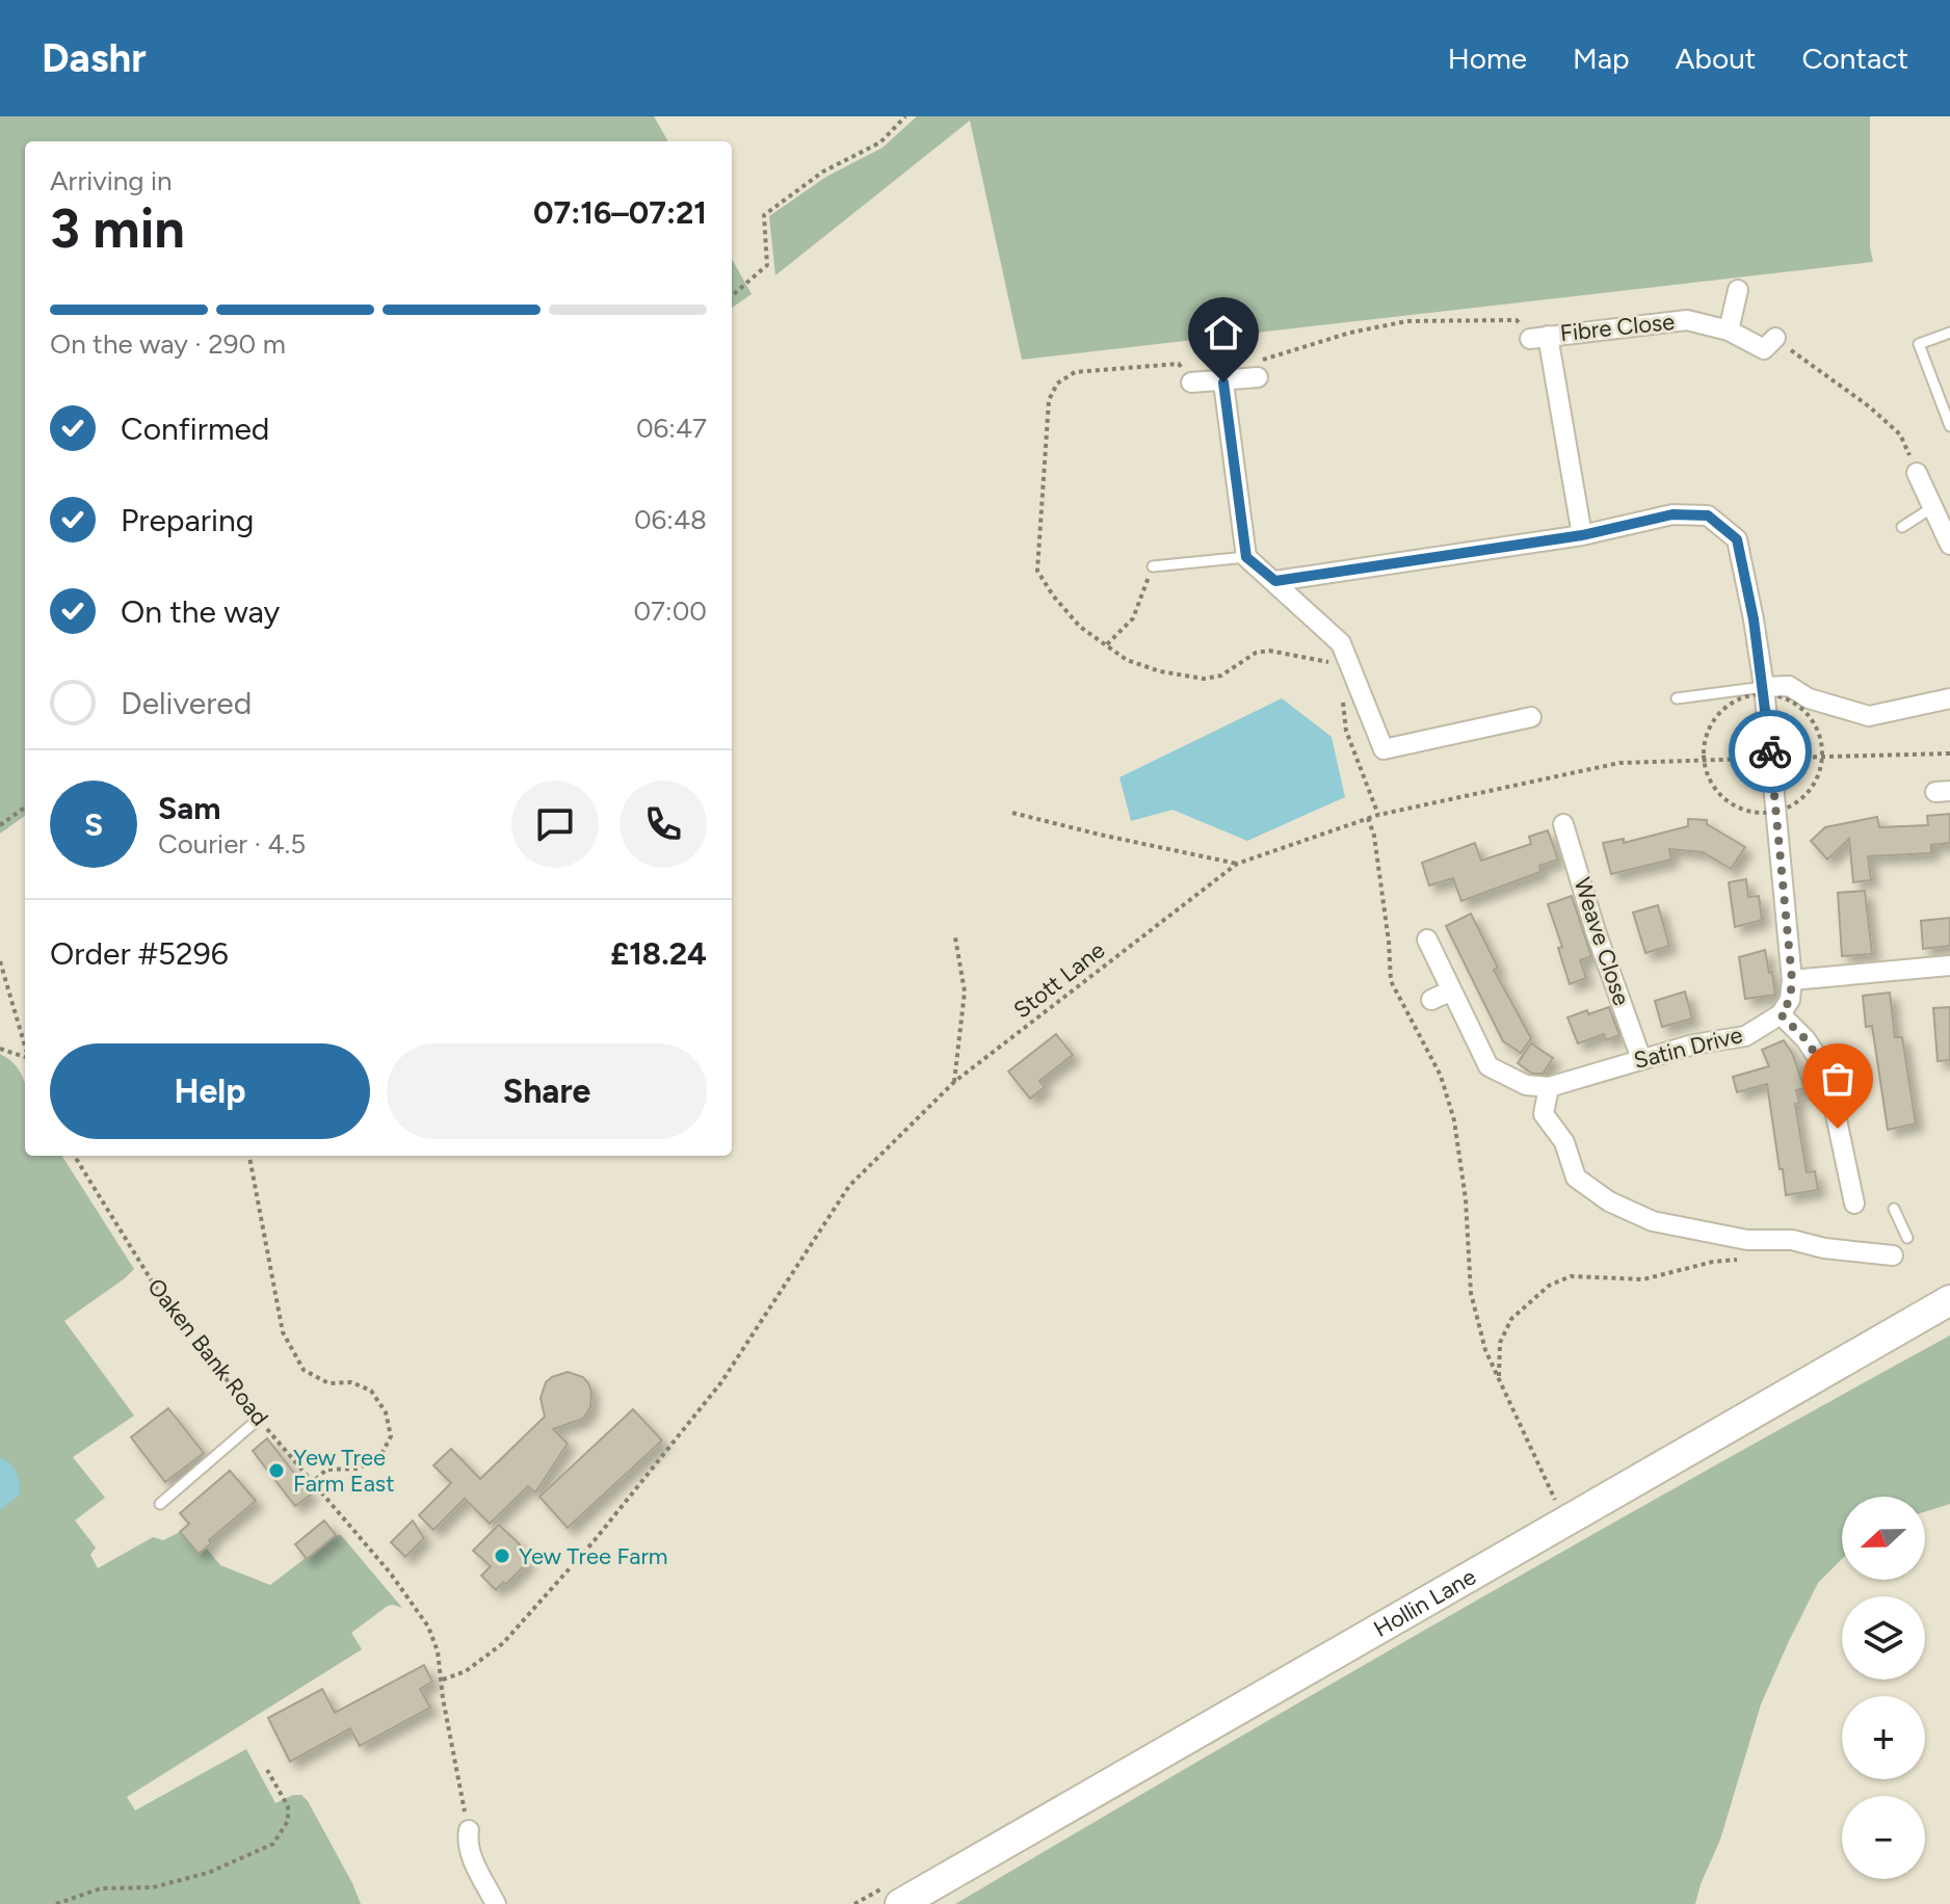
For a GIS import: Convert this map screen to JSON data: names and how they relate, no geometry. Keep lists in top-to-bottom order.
{
  "streets": {
    "main road": ["Hollin Lane"],
    "street": ["Fibre Close", "Weave Close", "Satin Drive"],
    "path": ["Stott Lane", "Oaken Bank Road"]
  },
  "crossings": [
    ["Weave Close", "Satin Drive"],
    ["Stott Lane", "Oaken Bank Road"]
  ],
  "places": ["Yew Tree Farm East", "Yew Tree Farm"],
  "north": "left",
  "page": {
    "header": "Dashr",
    "nav": [
      "Home",
      "Map",
      "About",
      "Contact"
    ],
    "heading": ["3 min", "Arriving in", "07:16–07:21"],
    "panel": [
      "Sam",
      "Courier · 4.5",
      "Order #5296",
      "£18.24"
    ],
    "bar": "On the way · 290 m",
    "list": [
      ["Confirmed", "06:47"],
      ["Preparing", "06:48"],
      ["On the way", "07:00"],
      "Delivered"
    ],
    "round": "S",
    "buttons": ["Help", "Share"],
    "map_buttons": ["+", "−"]
  }
}
